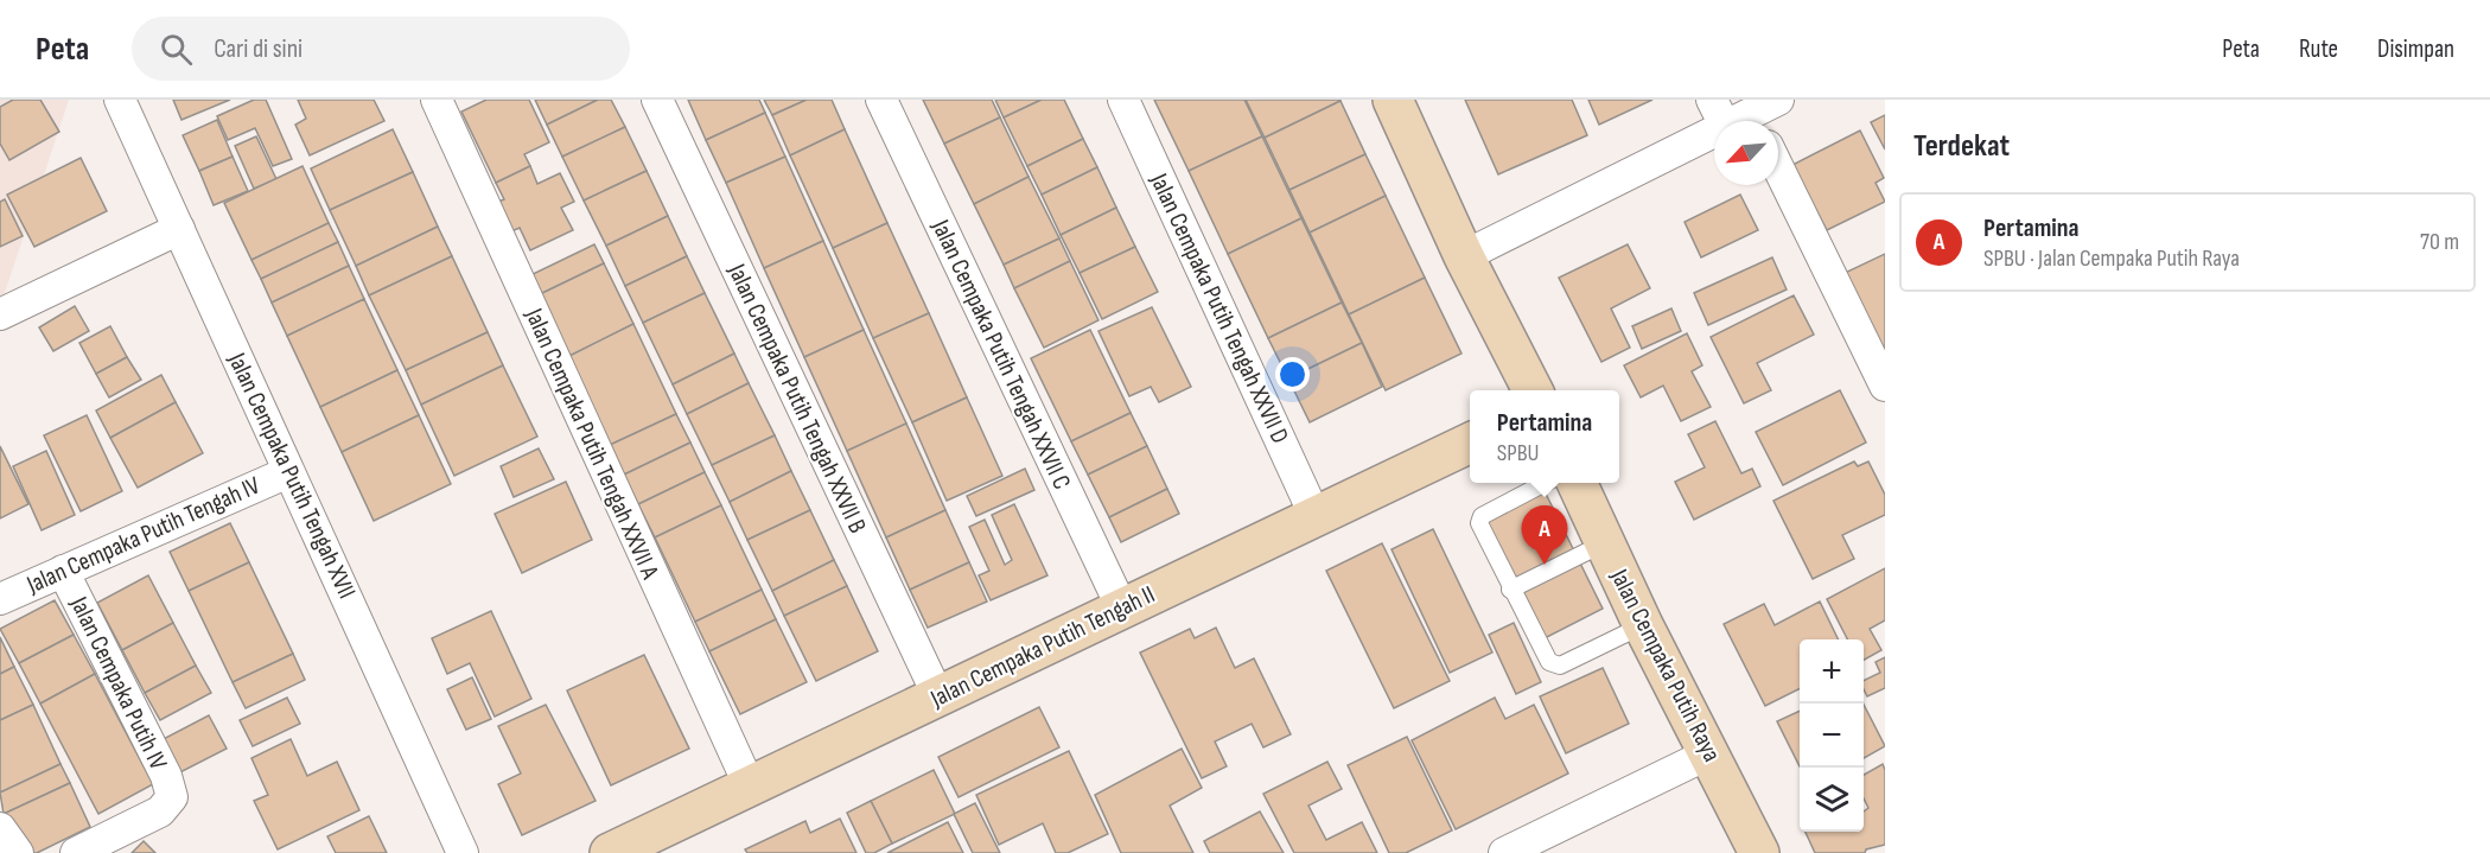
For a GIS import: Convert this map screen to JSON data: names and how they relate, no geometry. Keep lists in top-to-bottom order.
{
  "streets": {
    "street": [
      "Jalan Cempaka Putih Tengah XXVII D",
      "Jalan Cempaka Putih Tengah XXVII C",
      "Jalan Cempaka Putih Tengah XXVII B",
      "Jalan Cempaka Putih Tengah XXVII A",
      "Jalan Cempaka Putih Tengah XVII",
      "Jalan Cempaka Putih Tengah IV",
      "Jalan Cempaka Putih Tengah II",
      "Jalan Cempaka Putih Raya",
      "Jalan Cempaka Putih IV"
    ]
  },
  "crossings": [
    ["Jalan Cempaka Putih Tengah XXVII D", "Jalan Cempaka Putih Tengah II"],
    ["Jalan Cempaka Putih Tengah XXVII C", "Jalan Cempaka Putih Tengah II"],
    ["Jalan Cempaka Putih Tengah XXVII B", "Jalan Cempaka Putih Tengah II"],
    ["Jalan Cempaka Putih Tengah XXVII A", "Jalan Cempaka Putih Tengah II"],
    ["Jalan Cempaka Putih Tengah XVII", "Jalan Cempaka Putih Tengah IV"],
    ["Jalan Cempaka Putih Tengah IV", "Jalan Cempaka Putih IV"]
  ],
  "north": "bottom left",
  "page": {
    "header": "Peta",
    "search": "Cari di sini",
    "nav": ["Peta", "Rute", "Disimpan"],
    "heading": "Terdekat",
    "list": [
      {
        "mark": "A",
        "name": "Pertamina",
        "note": "SPBU · Jalan Cempaka Putih Raya",
        "value": "70 m"
      }
    ],
    "popup": ["Pertamina", "SPBU"],
    "pins": "A",
    "map_buttons": ["+", "−"]
  }
}
